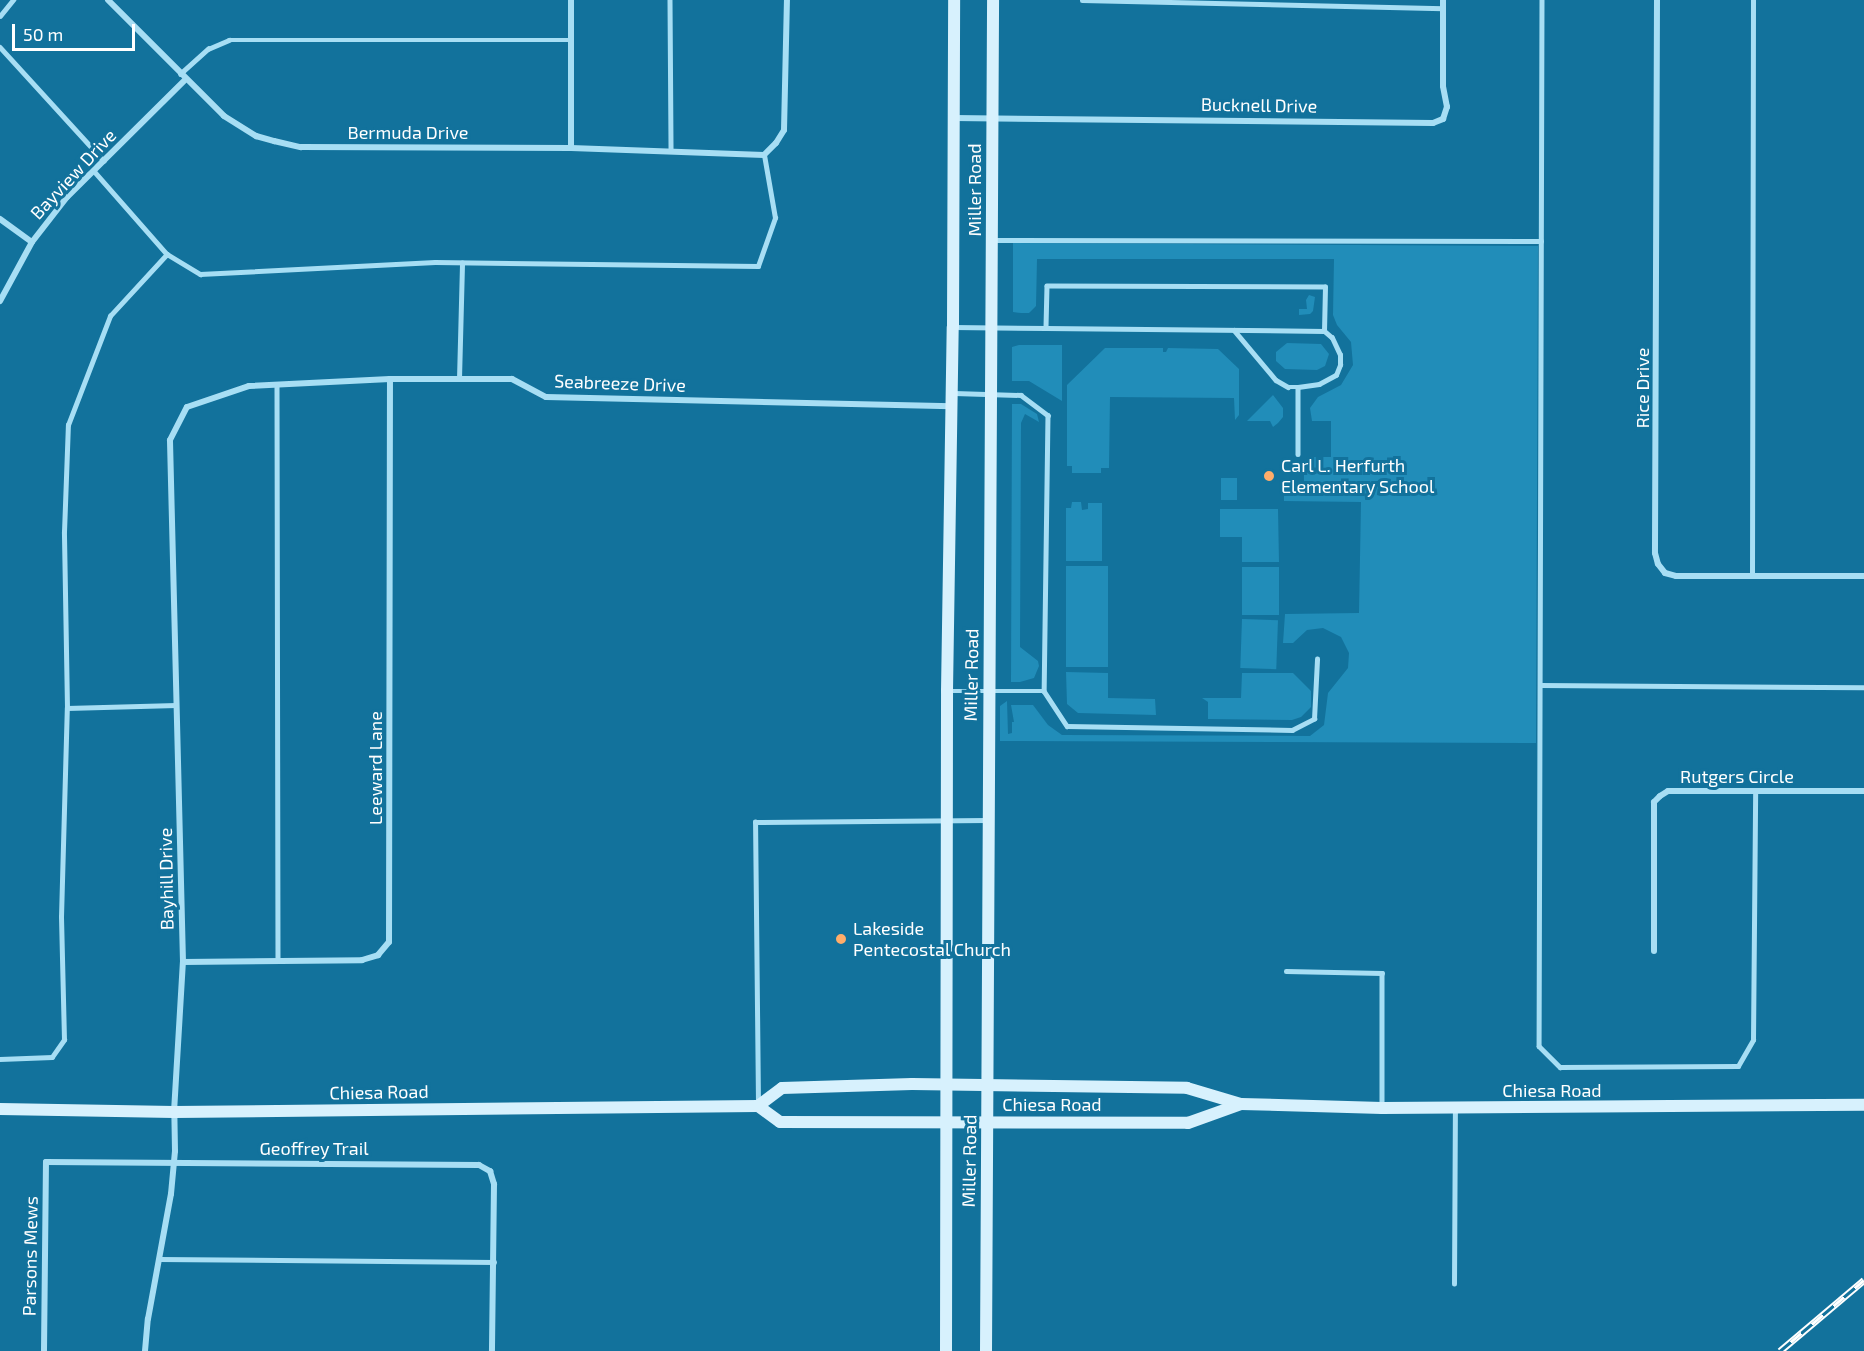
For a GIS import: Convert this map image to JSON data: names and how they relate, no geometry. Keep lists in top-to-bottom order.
{
  "streets": {
    "main road": ["Miller Road", "Chiesa Road"],
    "street": [
      "Bucknell Drive",
      "Bermuda Drive",
      "Bayview Drive",
      "Seabreeze Drive",
      "Rice Drive",
      "Leeward Lane",
      "Rutgers Circle",
      "Bayhill Drive",
      "Geoffrey Trail",
      "Parsons Mews"
    ]
  },
  "crossings": [
    ["Bucknell Drive", "Miller Road"],
    ["Bermuda Drive", "Bayview Drive"],
    ["Miller Road", "Seabreeze Drive"],
    ["Miller Road", "Chiesa Road"],
    ["Seabreeze Drive", "Leeward Lane"],
    ["Seabreeze Drive", "Bayhill Drive"],
    ["Leeward Lane", "Bayhill Drive"],
    ["Bayhill Drive", "Chiesa Road"],
    ["Bayhill Drive", "Geoffrey Trail"],
    ["Geoffrey Trail", "Parsons Mews"]
  ],
  "places": ["Carl L. Herfurth Elementary School", "Lakeside Pentecostal Church"],
  "scale_bar": "50 m"
}
